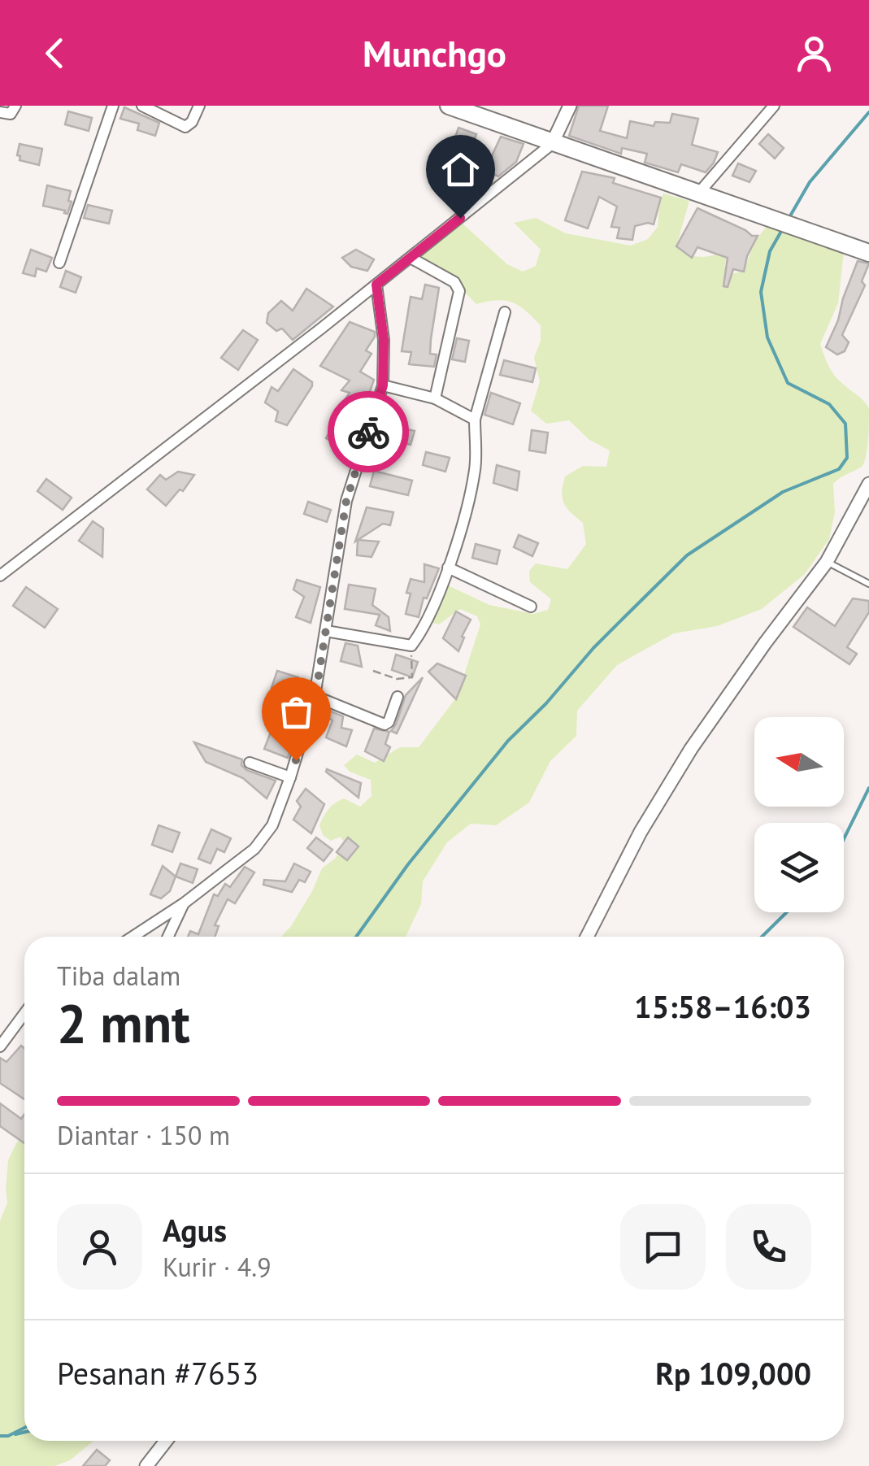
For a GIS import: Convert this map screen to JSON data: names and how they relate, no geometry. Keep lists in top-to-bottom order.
{
  "north": "left",
  "page": {
    "header": "Munchgo",
    "heading": ["2 mnt", "Tiba dalam", "15:58–16:03"],
    "panel": [
      "Agus",
      "Kurir · 4.9",
      "Pesanan #7653",
      "Rp 109,000"
    ],
    "bar": "Diantar · 150 m"
  }
}
